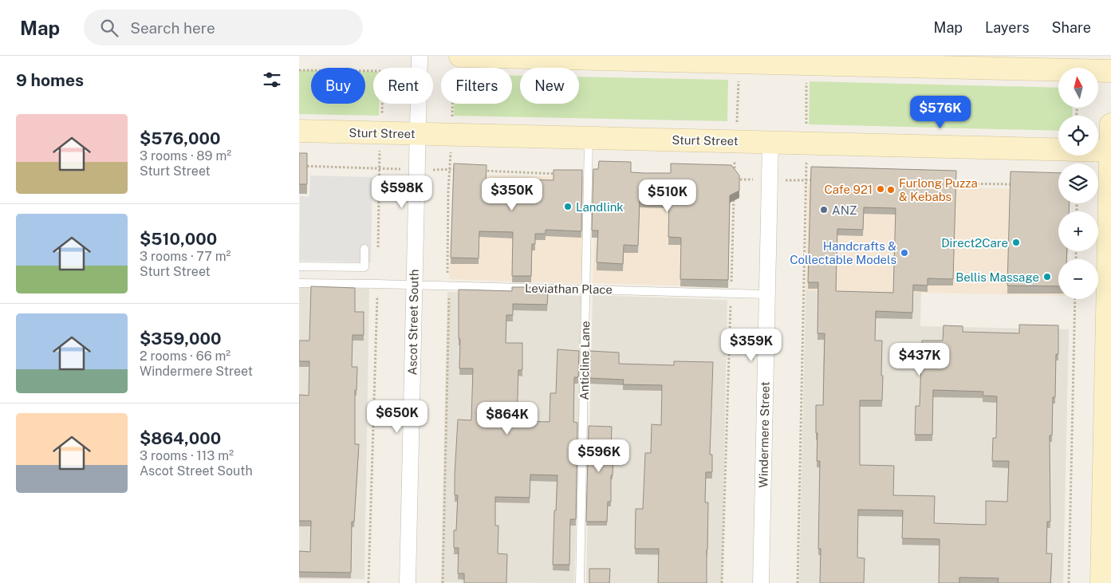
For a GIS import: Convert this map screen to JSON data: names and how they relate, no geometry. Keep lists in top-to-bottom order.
{
  "streets": {
    "main road": ["Sturt Street"],
    "street": ["Ascot Street South", "Windermere Street"],
    "lane": ["Leviathan Place", "Anticline Lane"]
  },
  "crossings": [
    ["Sturt Street", "Ascot Street South"],
    ["Sturt Street", "Anticline Lane"],
    ["Sturt Street", "Windermere Street"],
    ["Leviathan Place", "Ascot Street South"],
    ["Leviathan Place", "Anticline Lane"],
    ["Leviathan Place", "Windermere Street"]
  ],
  "places": [
    "Cafe 921",
    "Furlong Puzza & Kebabs",
    "Landlink",
    "ANZ",
    "Direct2Care",
    "Handcrafts & Collectable Models",
    "Bellis Massage"
  ],
  "north": "top",
  "page": {
    "header": "Map",
    "search": "Search here",
    "nav": ["Map", "Layers", "Share"],
    "heading": "9 homes",
    "map_buttons": ["+", "−"],
    "chip": [
      "Buy",
      "Rent",
      "Filters",
      "New"
    ],
    "price": [
      "$576K",
      "$598K",
      "$350K",
      "$510K",
      "$359K",
      "$437K",
      "$650K",
      "$864K",
      "$596K"
    ],
    "list": [
      {
        "name": "$576,000",
        "note": "3 rooms · 89 m² · Sturt Street"
      },
      {
        "name": "$510,000",
        "note": "3 rooms · 77 m² · Sturt Street"
      },
      {
        "name": "$359,000",
        "note": "2 rooms · 66 m² · Windermere Street"
      },
      {
        "name": "$864,000",
        "note": "3 rooms · 113 m² · Ascot Street South"
      }
    ]
  }
}
